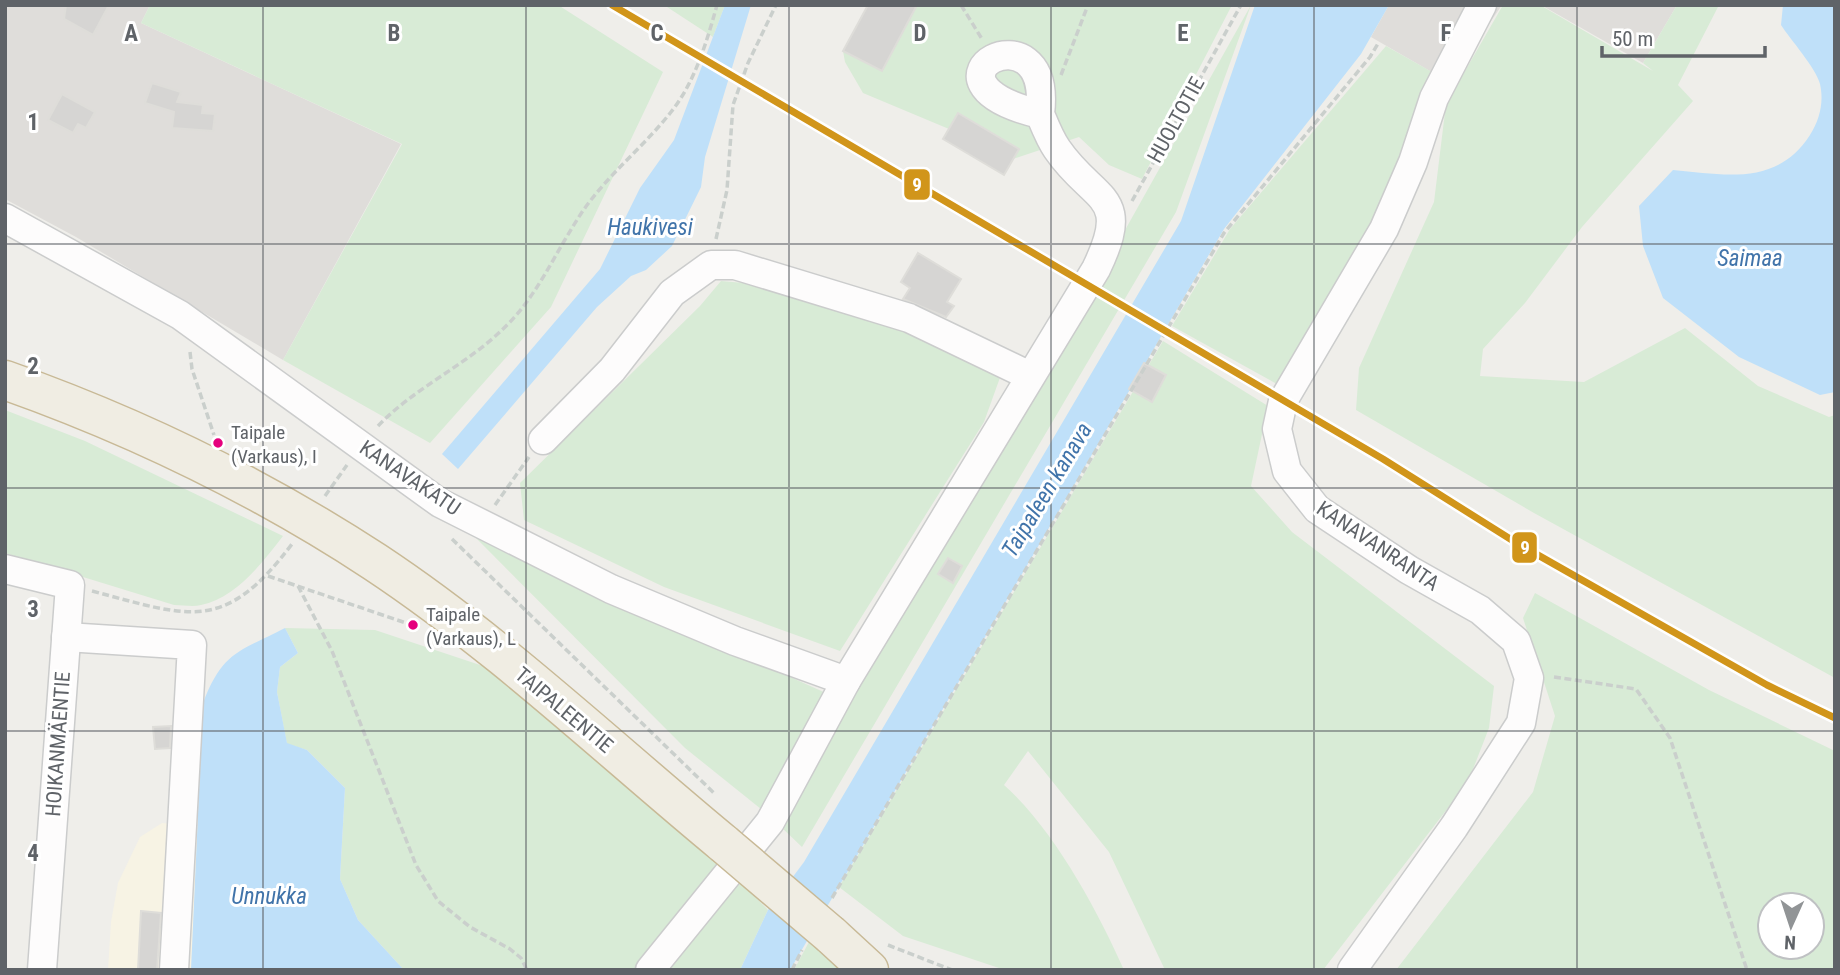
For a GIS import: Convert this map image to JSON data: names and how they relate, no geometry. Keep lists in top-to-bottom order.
{
  "streets": {
    "highway": ["TAIPALEENTIE"],
    "street": ["KANAVAKATU", "KANAVANRANTA", "HOIKANMÄENTIE"],
    "path": ["HUOLTOTIE"]
  },
  "water": [
    "Haukivesi",
    "Saimaa",
    "Taipaleen kanava",
    "Unnukka"
  ],
  "places": ["Taipale (Varkaus), I", "Taipale (Varkaus), L"],
  "lines": ["transit line 9"],
  "scale_bar": "50 m",
  "north": "bottom",
  "grid": {
    "columns": [
      "A",
      "B",
      "C",
      "D",
      "E",
      "F"
    ],
    "rows": [
      "1",
      "2",
      "3",
      "4"
    ]
  }
}
